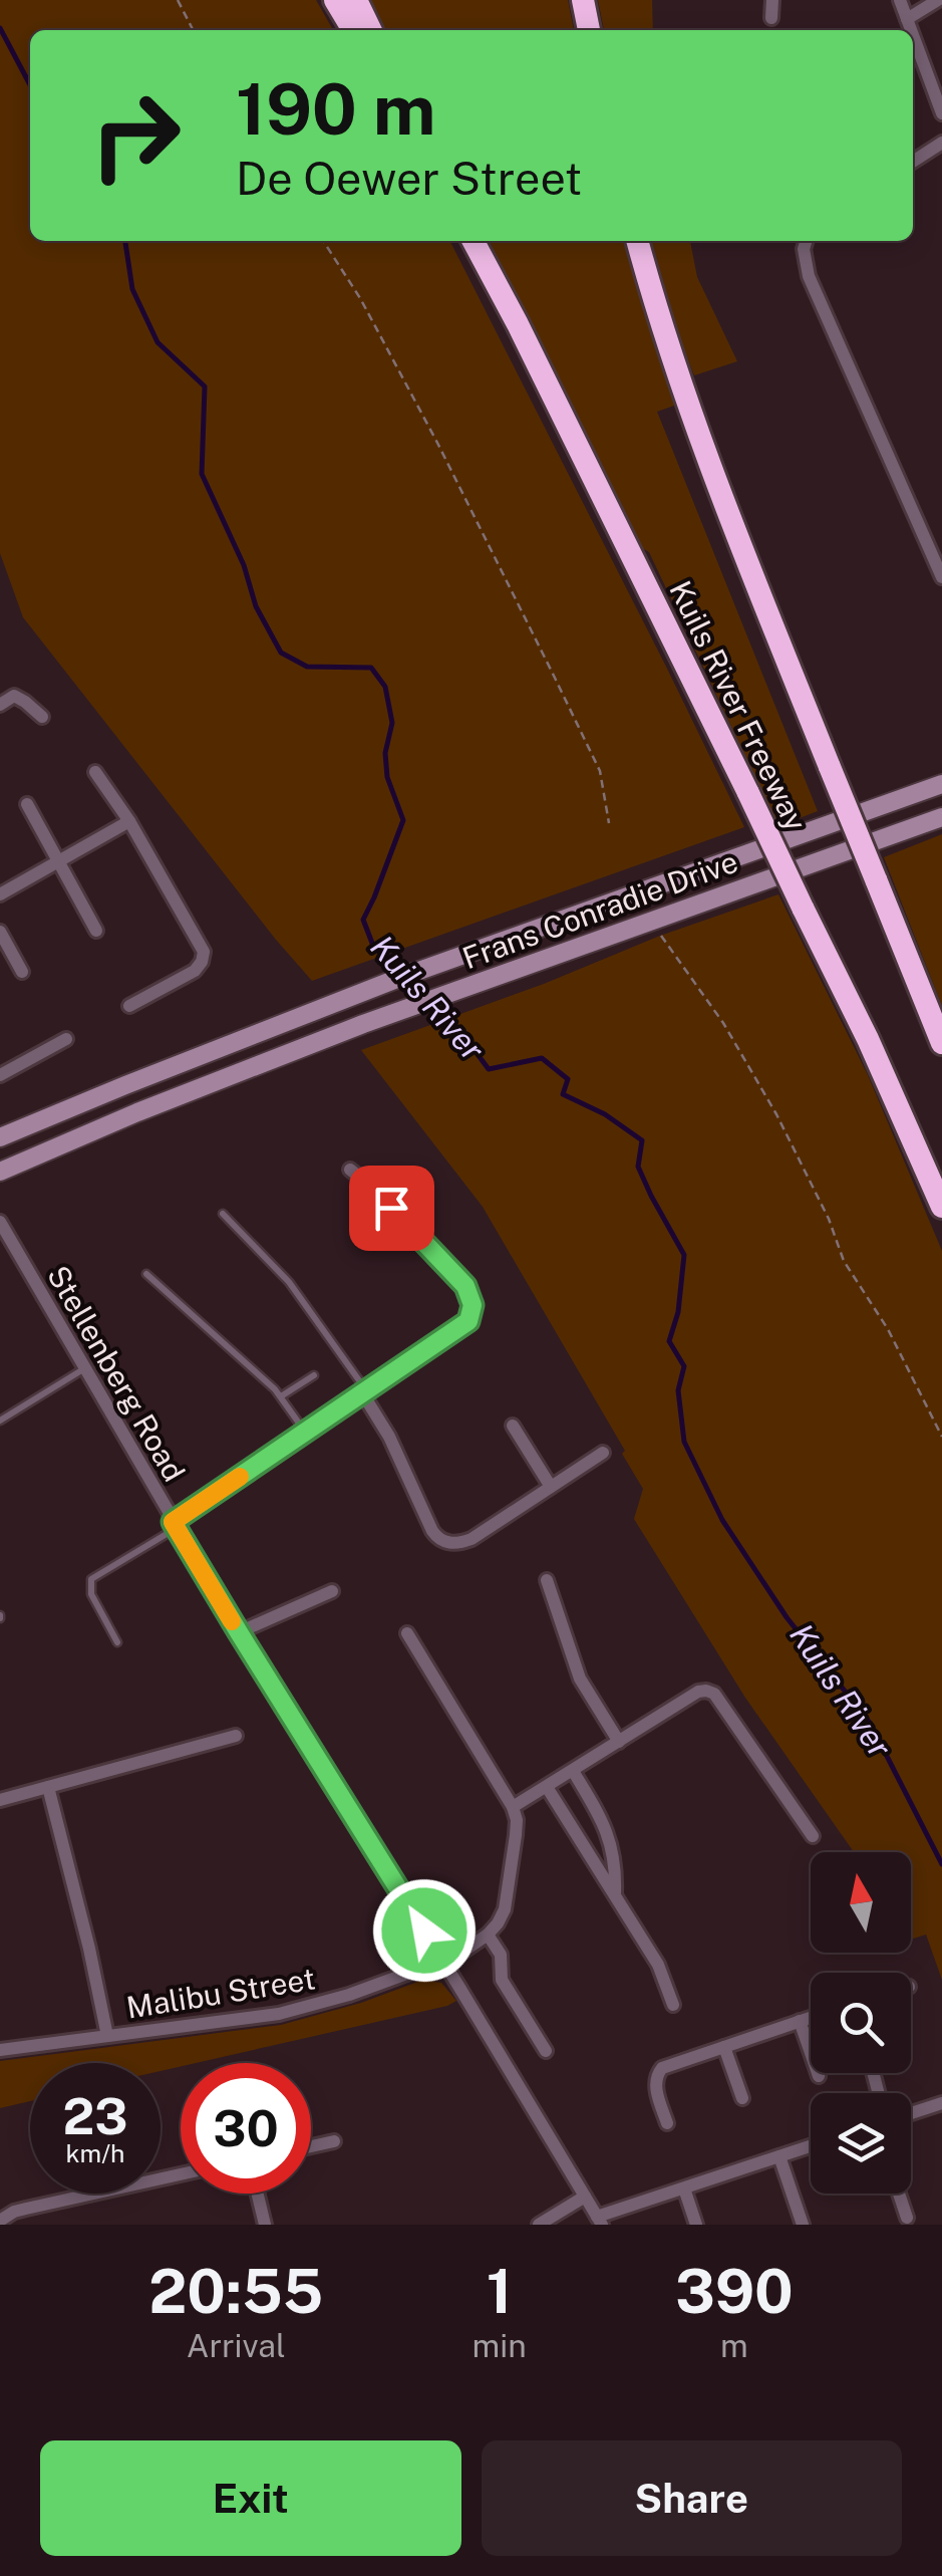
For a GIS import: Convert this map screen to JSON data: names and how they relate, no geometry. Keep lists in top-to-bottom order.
{
  "streets": {
    "highway": ["Kuils River Freeway"],
    "street": ["Frans Conradie Drive", "Stellenberg Road", "Malibu Street"]
  },
  "crossings": [
    ["Stellenberg Road", "Malibu Street"]
  ],
  "water": ["Kuils River"],
  "north": "top",
  "page": {
    "turn": ["190 m", "De Oewer Street"],
    "speed": "23 km/h",
    "limit": "30",
    "eta": [
      "20:55",
      "Arrival",
      "1",
      "min",
      "390",
      "m"
    ],
    "buttons": ["Exit", "Share"]
  }
}
